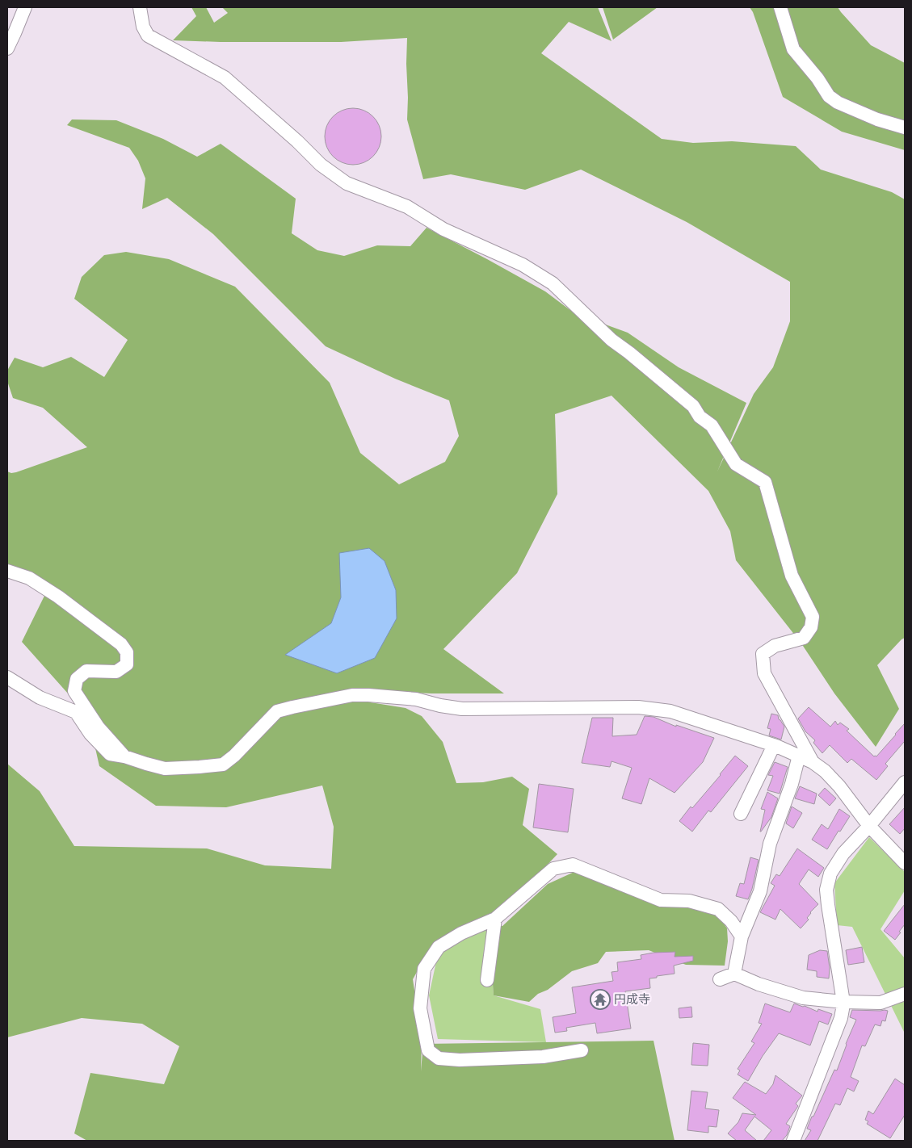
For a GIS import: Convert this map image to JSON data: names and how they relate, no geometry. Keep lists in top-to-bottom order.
{
  "places": {
    "temple": ["円成寺"]
  }
}
